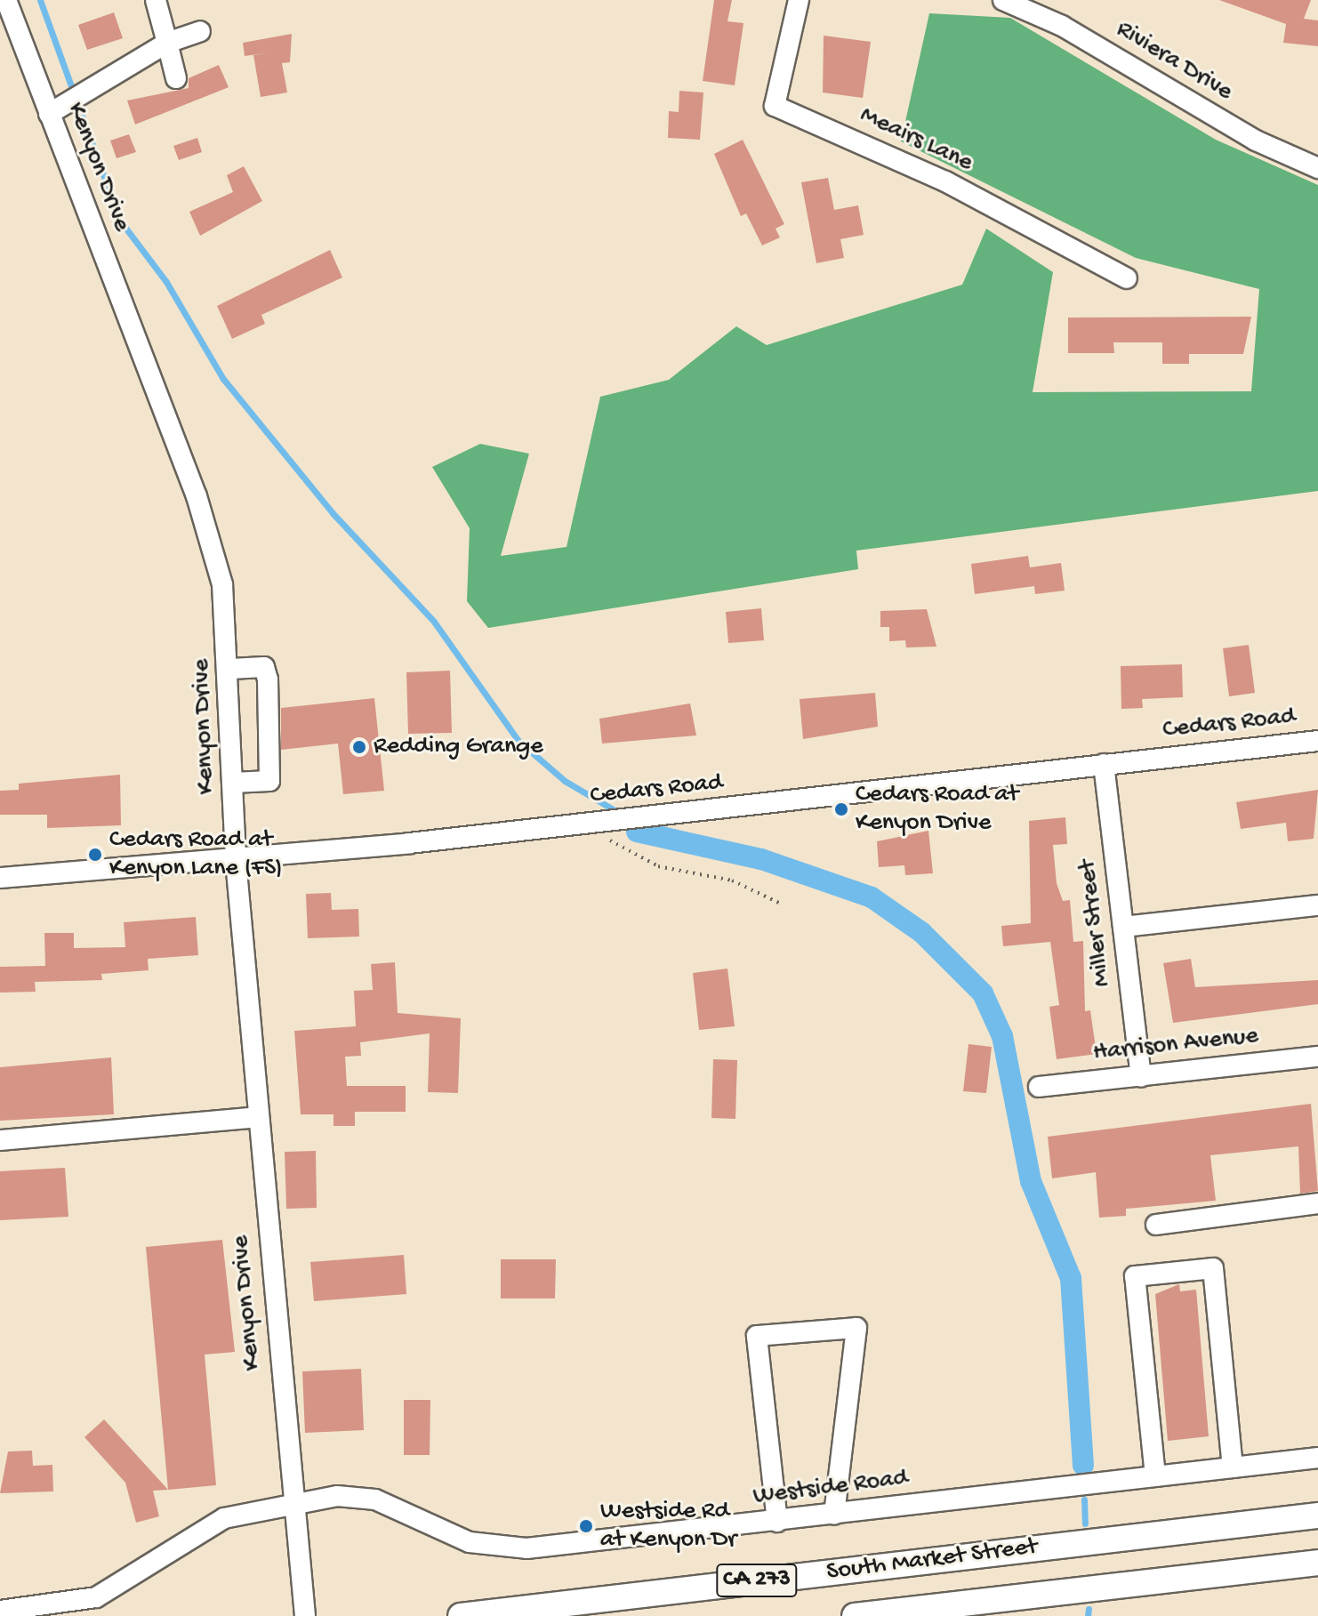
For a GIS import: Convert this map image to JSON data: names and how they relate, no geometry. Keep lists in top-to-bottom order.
{
  "streets": {
    "main road": ["South Market Street", "CA 273"],
    "street": [
      "Riviera Drive",
      "Meairs Lane",
      "Kenyon Drive",
      "Cedars Road",
      "Miller Street",
      "Harrison Avenue",
      "Westside Road"
    ]
  },
  "crossings": [
    ["Kenyon Drive", "Cedars Road"],
    ["Kenyon Drive", "Westside Road"],
    ["Cedars Road", "Miller Street"],
    ["Miller Street", "Harrison Avenue"]
  ],
  "places": [
    "Redding Grange",
    "Cedars Road at Kenyon Drive",
    "Cedars Road at Kenyon Lane (FS)",
    "Westside Rd at Kenyon Dr"
  ]
}
